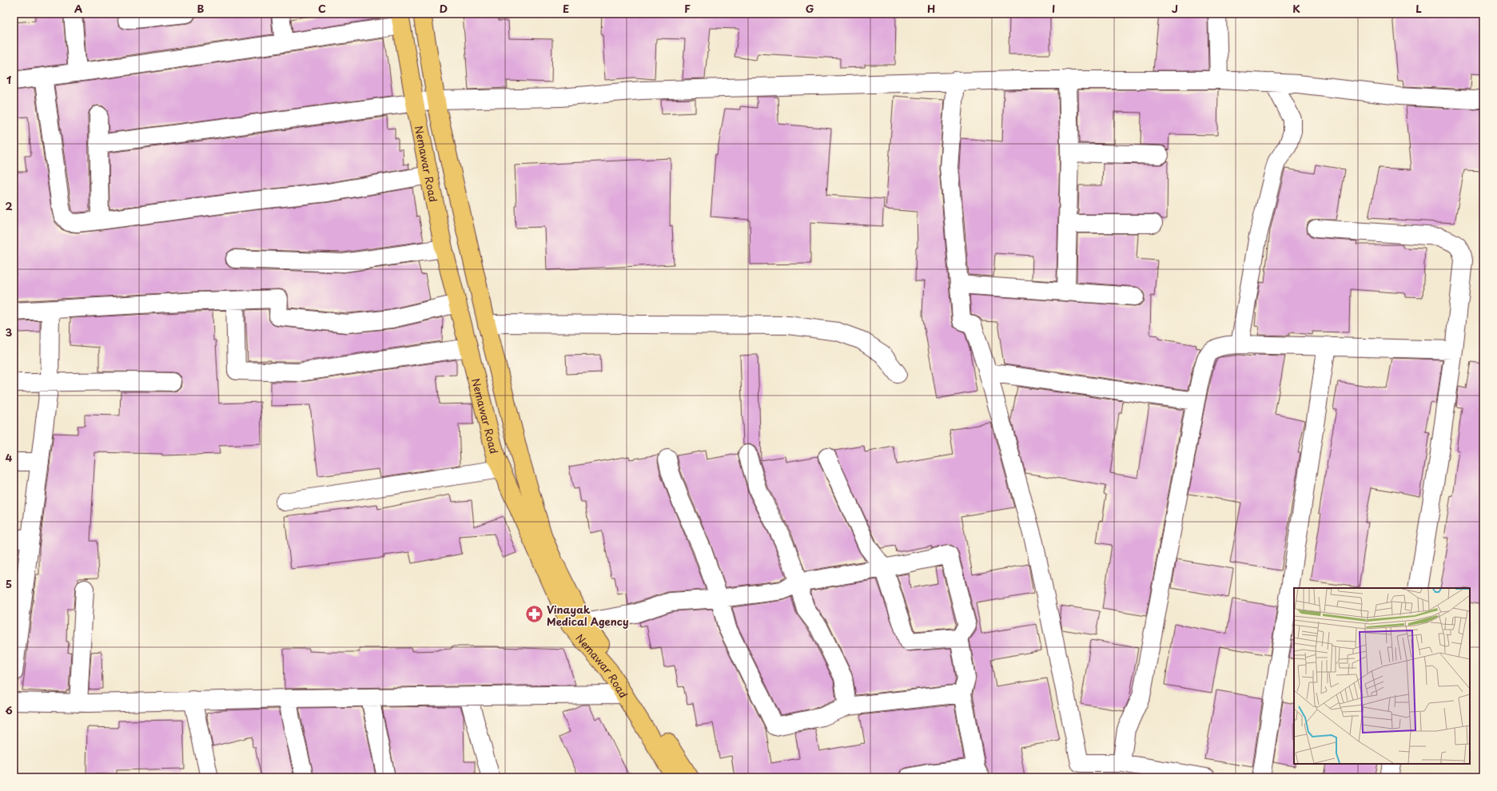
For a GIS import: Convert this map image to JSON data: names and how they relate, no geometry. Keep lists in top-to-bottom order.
{
  "streets": {
    "highway": ["Nemawar Road"]
  },
  "places": {
    "pharmacy": ["Vinayak Medical Agency"]
  },
  "grid": {
    "columns": [
      "A",
      "B",
      "C",
      "D",
      "E",
      "F",
      "G",
      "H",
      "I",
      "J",
      "K",
      "L"
    ],
    "rows": [
      "1",
      "2",
      "3",
      "4",
      "5",
      "6"
    ]
  }
}
